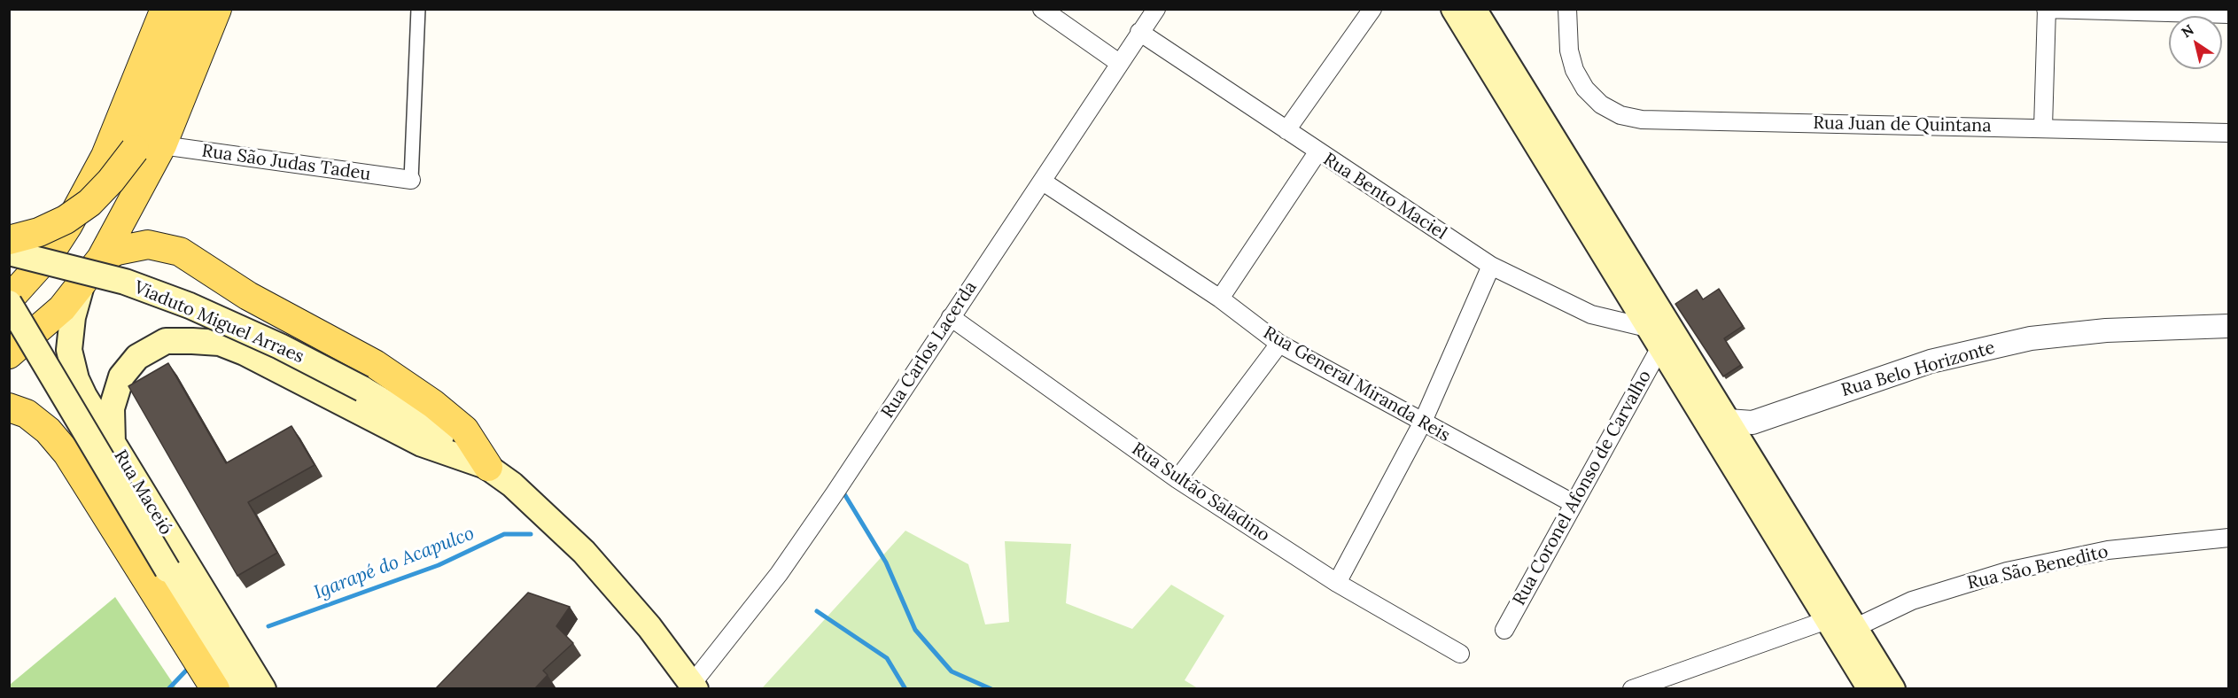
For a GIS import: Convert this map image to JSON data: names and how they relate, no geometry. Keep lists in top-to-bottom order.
{
  "streets": {
    "main road": ["Viaduto Miguel Arraes", "Rua Maceió"],
    "street": [
      "Rua Juan de Quintana",
      "Rua São Judas Tadeu",
      "Rua Bento Maciel",
      "Rua Carlos Lacerda",
      "Rua Belo Horizonte",
      "Rua General Miranda Reis",
      "Rua Coronel Afonso de Carvalho",
      "Rua Sultão Saladino",
      "Rua São Benedito"
    ]
  },
  "crossings": [
    ["Rua Bento Maciel", "Rua Carlos Lacerda"],
    ["Rua Bento Maciel", "Rua Coronel Afonso de Carvalho"],
    ["Rua Carlos Lacerda", "Rua General Miranda Reis"],
    ["Rua Carlos Lacerda", "Rua Sultão Saladino"],
    ["Rua General Miranda Reis", "Rua Coronel Afonso de Carvalho"]
  ],
  "water": ["Igarapé do Acapulco"],
  "north": "top left"
}
